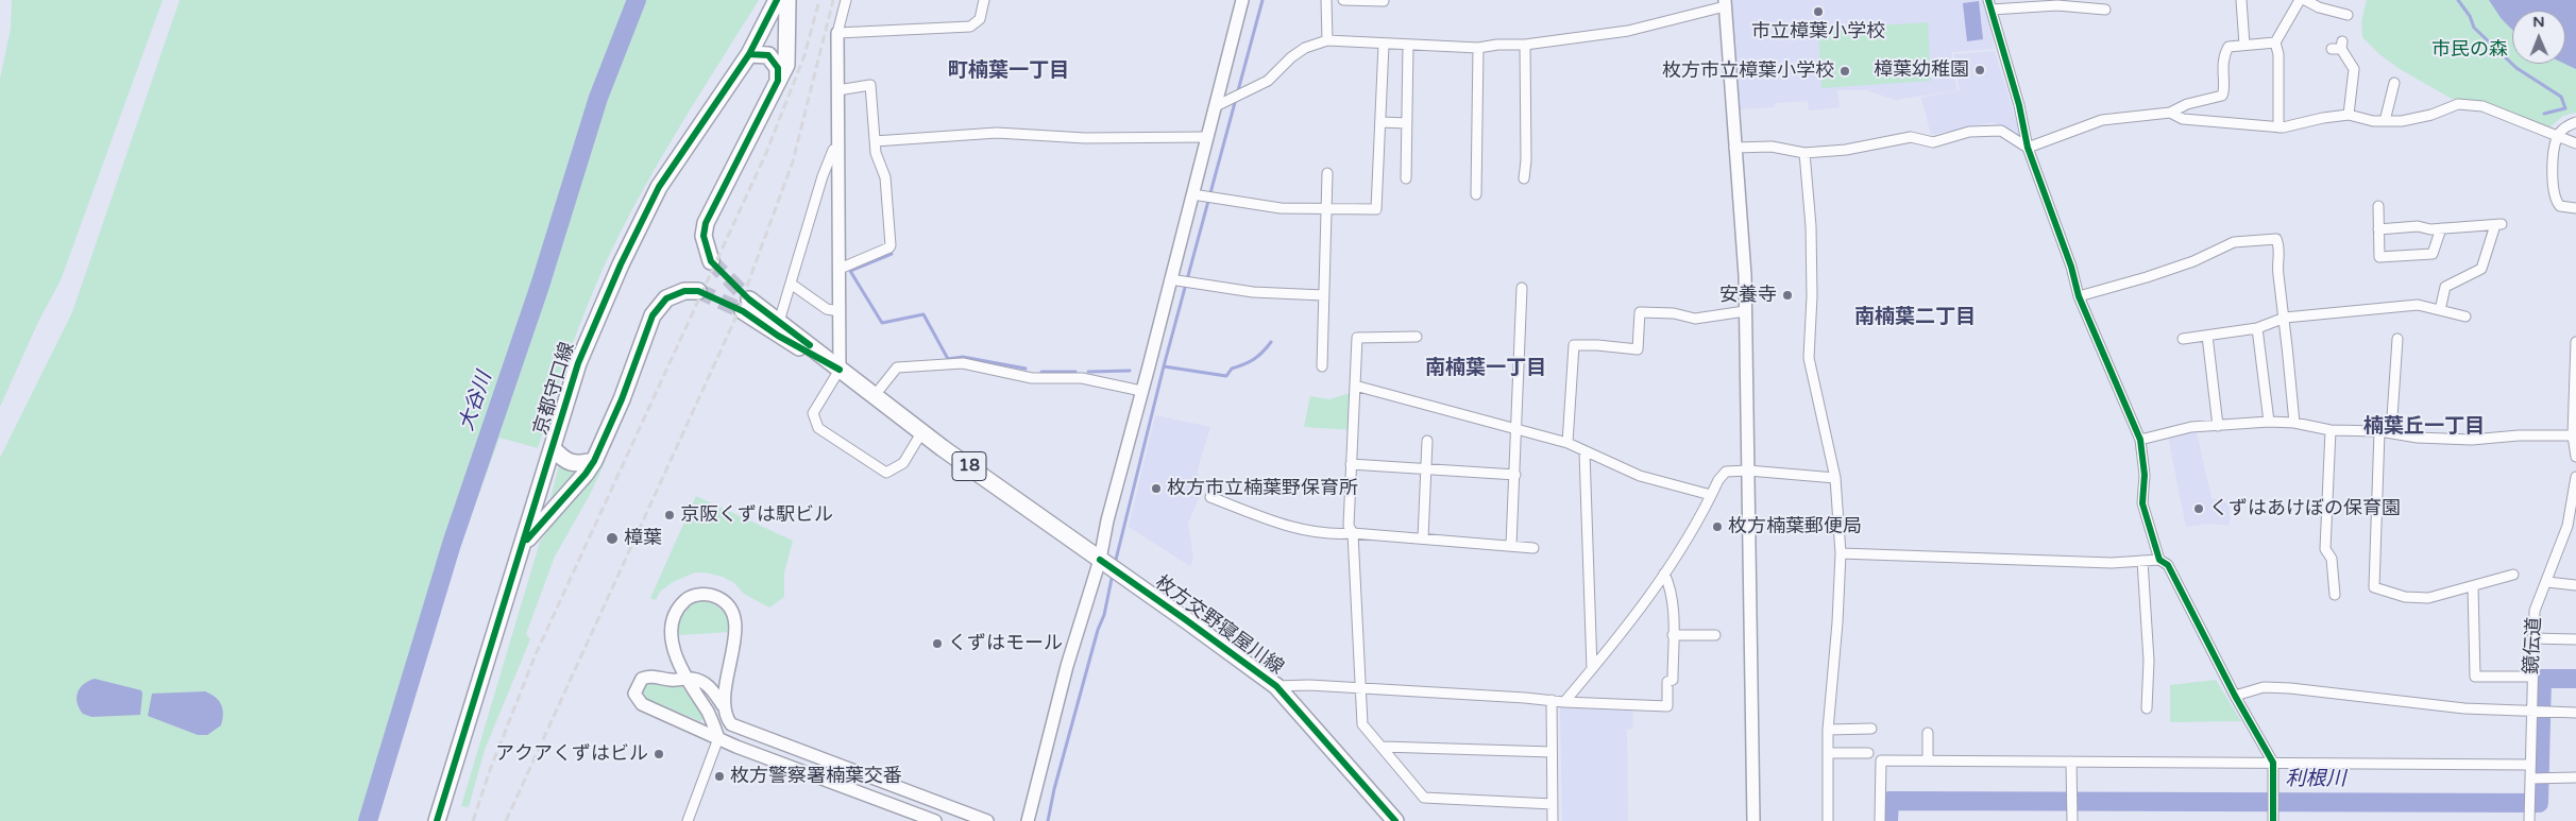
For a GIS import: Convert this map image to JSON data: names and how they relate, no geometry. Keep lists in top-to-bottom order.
{
  "streets": {
    "main road": ["京都守口線", "18", "枚方交野寝屋川線"],
    "street": ["鏡伝道"]
  },
  "districts": [
    "町楠葉一丁目",
    "南楠葉二丁目",
    "南楠葉一丁目",
    "楠葉丘一丁目"
  ],
  "water": ["大谷川", "利根川"],
  "parks": ["市民の森"],
  "places": [
    "市立樟葉小学校",
    "樟葉幼稚園",
    "枚方市立樟葉小学校",
    "安養寺",
    "枚方市立楠葉野保育所",
    "くずはあけぼの保育園",
    "京阪くずは駅ビル",
    "枚方楠葉郵便局",
    "樟葉",
    "くずはモール",
    "アクアくずはビル",
    "枚方警察署楠葉交番"
  ],
  "north": "top"
}
